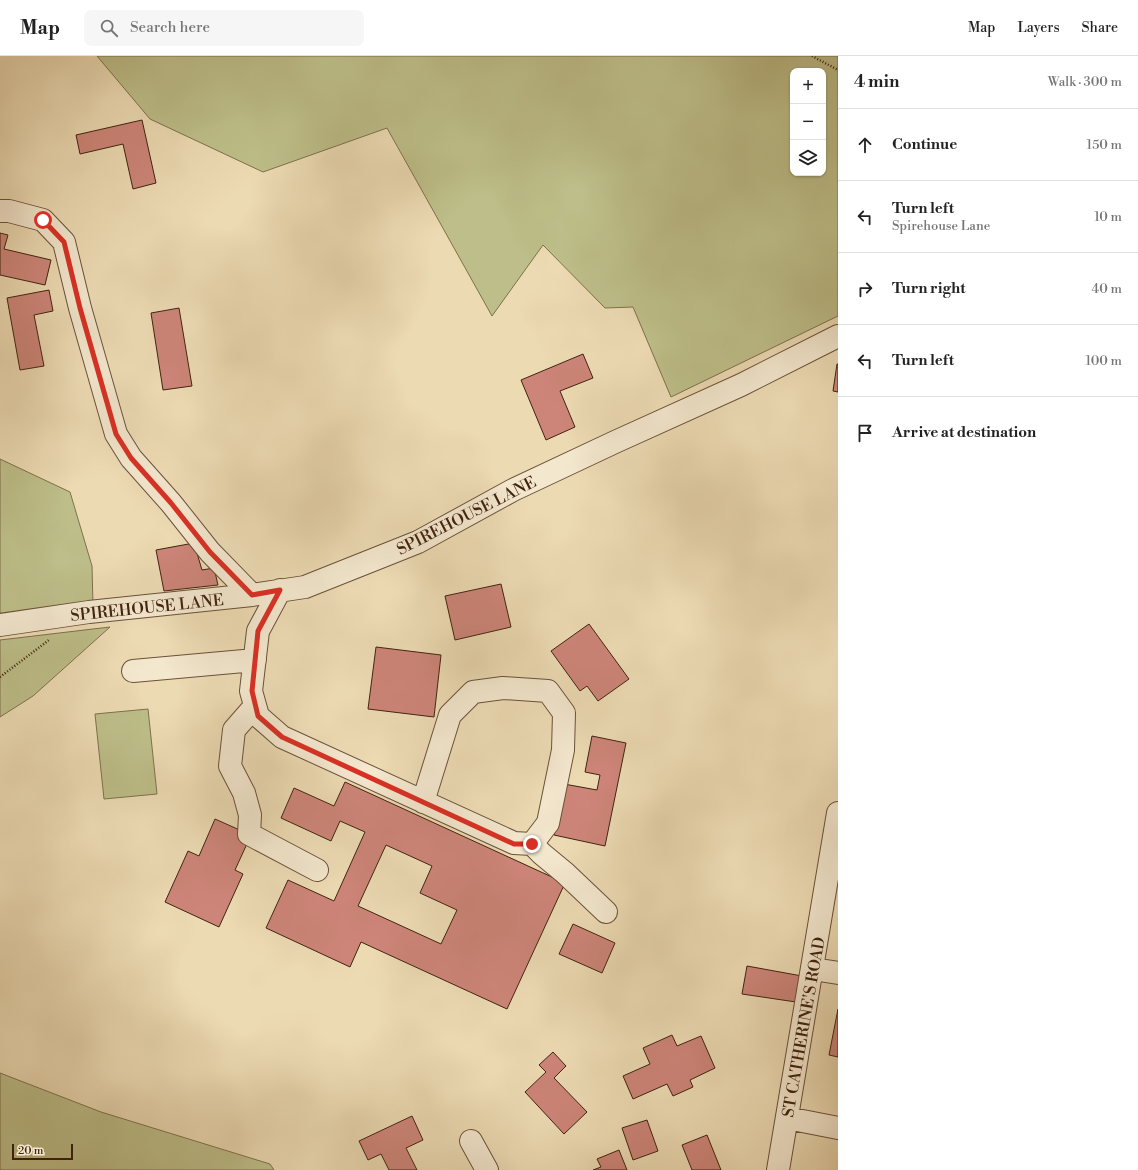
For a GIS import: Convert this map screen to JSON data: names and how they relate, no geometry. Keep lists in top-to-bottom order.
{
  "streets": {
    "street": ["SPIREHOUSE LANE", "ST CATHERINE'S ROAD"]
  },
  "scale_bar": "20 m",
  "page": {
    "header": "Map",
    "search": "Search here",
    "nav": ["Map", "Layers", "Share"],
    "heading": ["4 min", "Walk · 300 m"],
    "map_buttons": ["+", "−"],
    "list": [
      ["Continue", "150 m"],
      ["Turn left", "Spirehouse Lane", "10 m"],
      ["Turn right", "40 m"],
      ["Turn left", "100 m"],
      "Arrive at destination"
    ],
    "scale": "20 m"
  }
}
